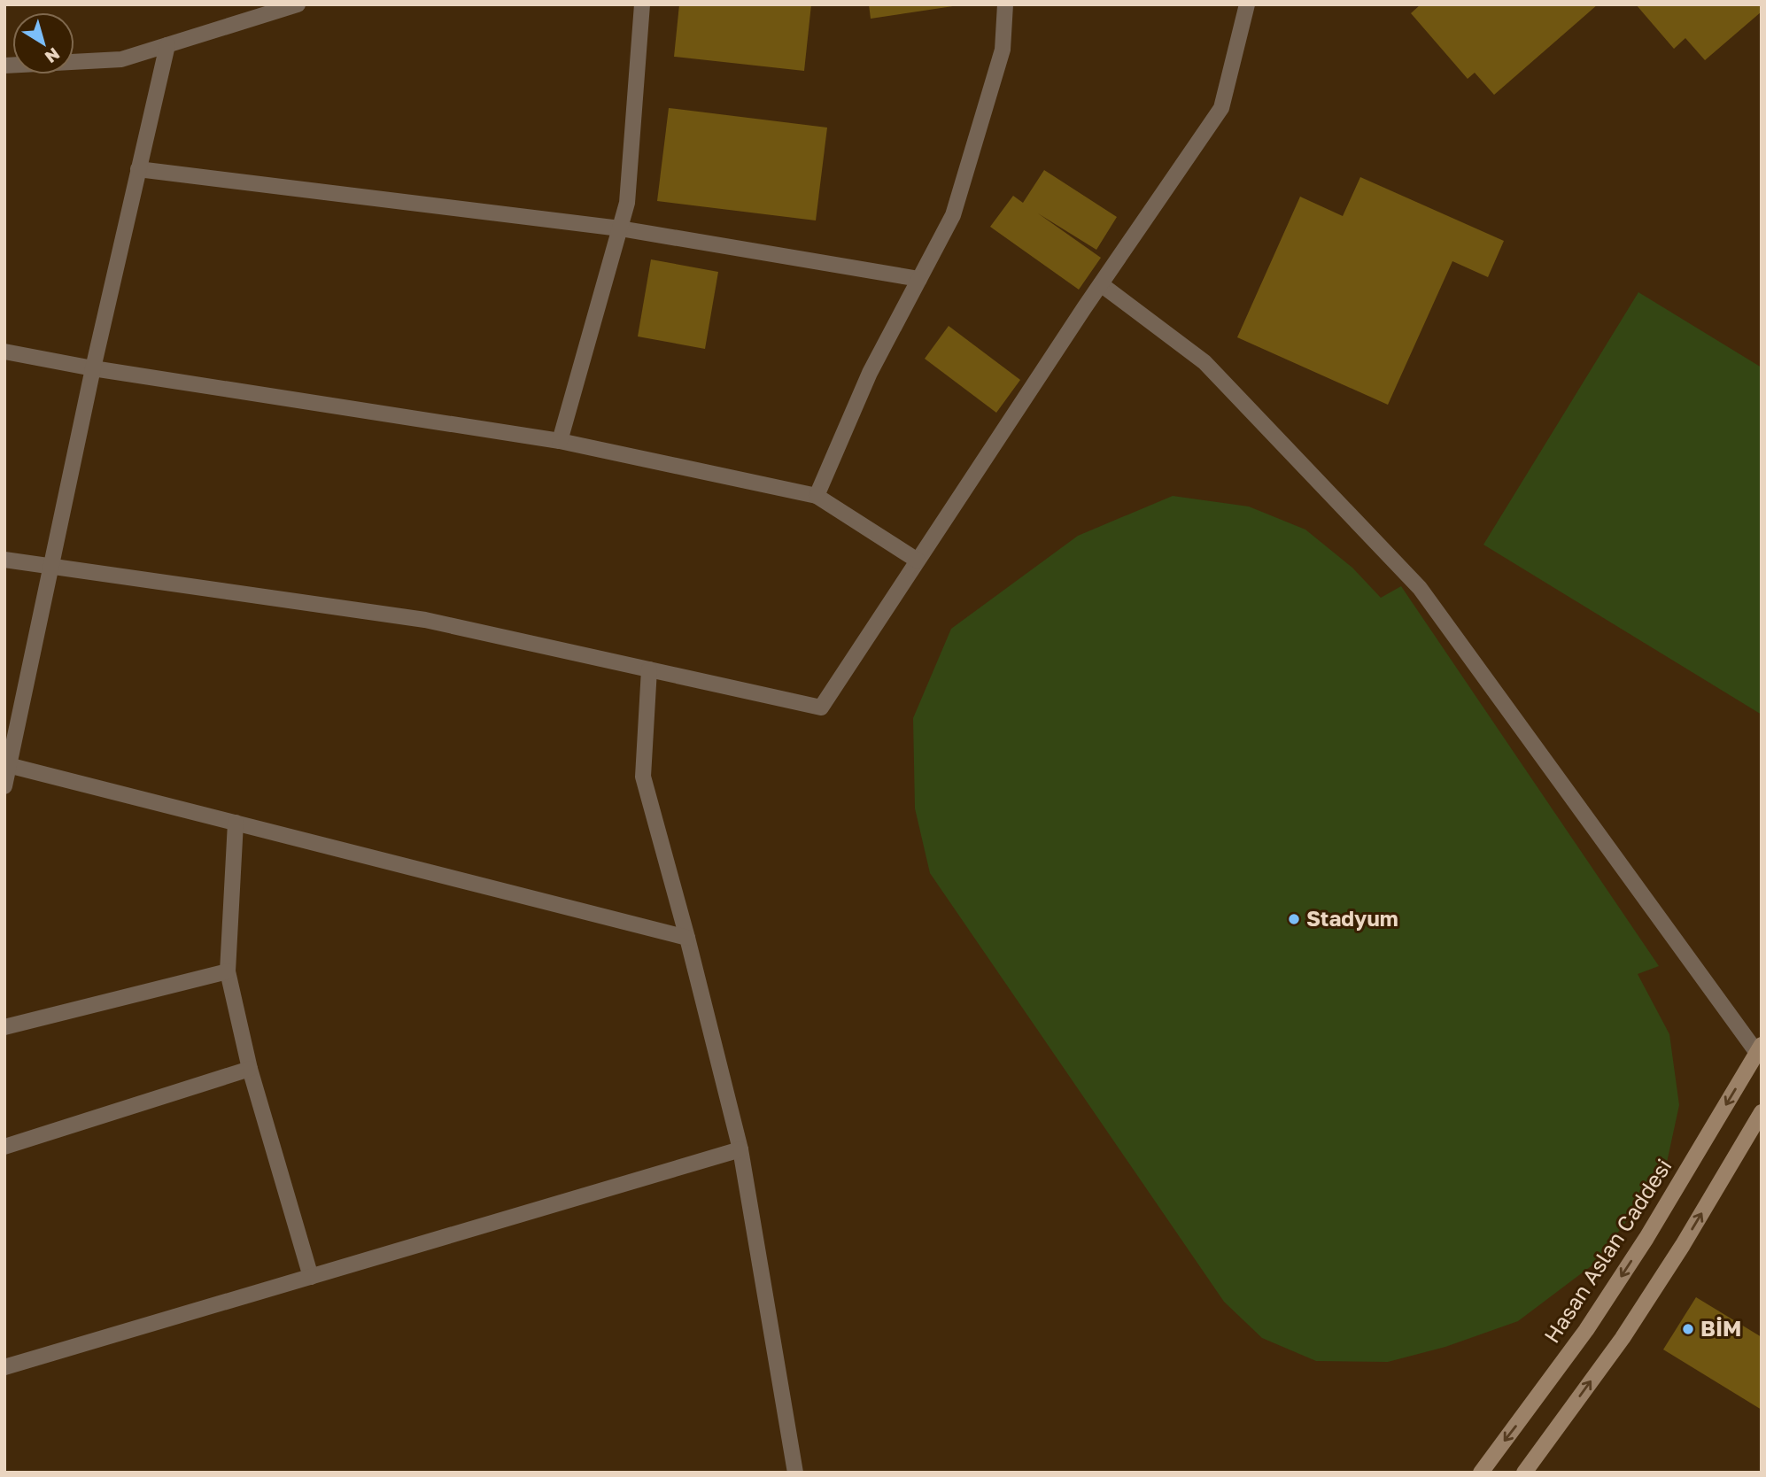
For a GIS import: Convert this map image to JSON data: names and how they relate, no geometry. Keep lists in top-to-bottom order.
{
  "streets": {
    "street": ["Hasan Aslan Caddesi"]
  },
  "places": ["Stadyum", "BİM"],
  "north": "bottom right"
}
